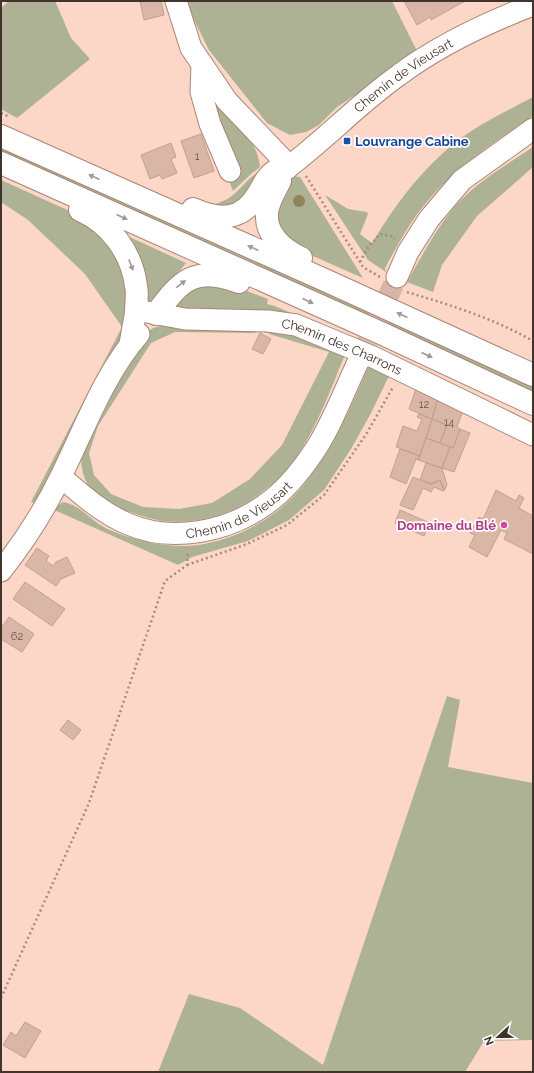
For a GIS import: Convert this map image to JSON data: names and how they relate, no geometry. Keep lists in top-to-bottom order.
{
  "streets": {
    "street": ["Chemin de Vieusart", "Chemin des Charrons"]
  },
  "places": {
    "transit": ["Louvrange Cabine"],
    "other": ["Domaine du Blé"]
  },
  "house_numbers": [
    "1",
    "12",
    "14",
    "62"
  ],
  "north": "left"
}
